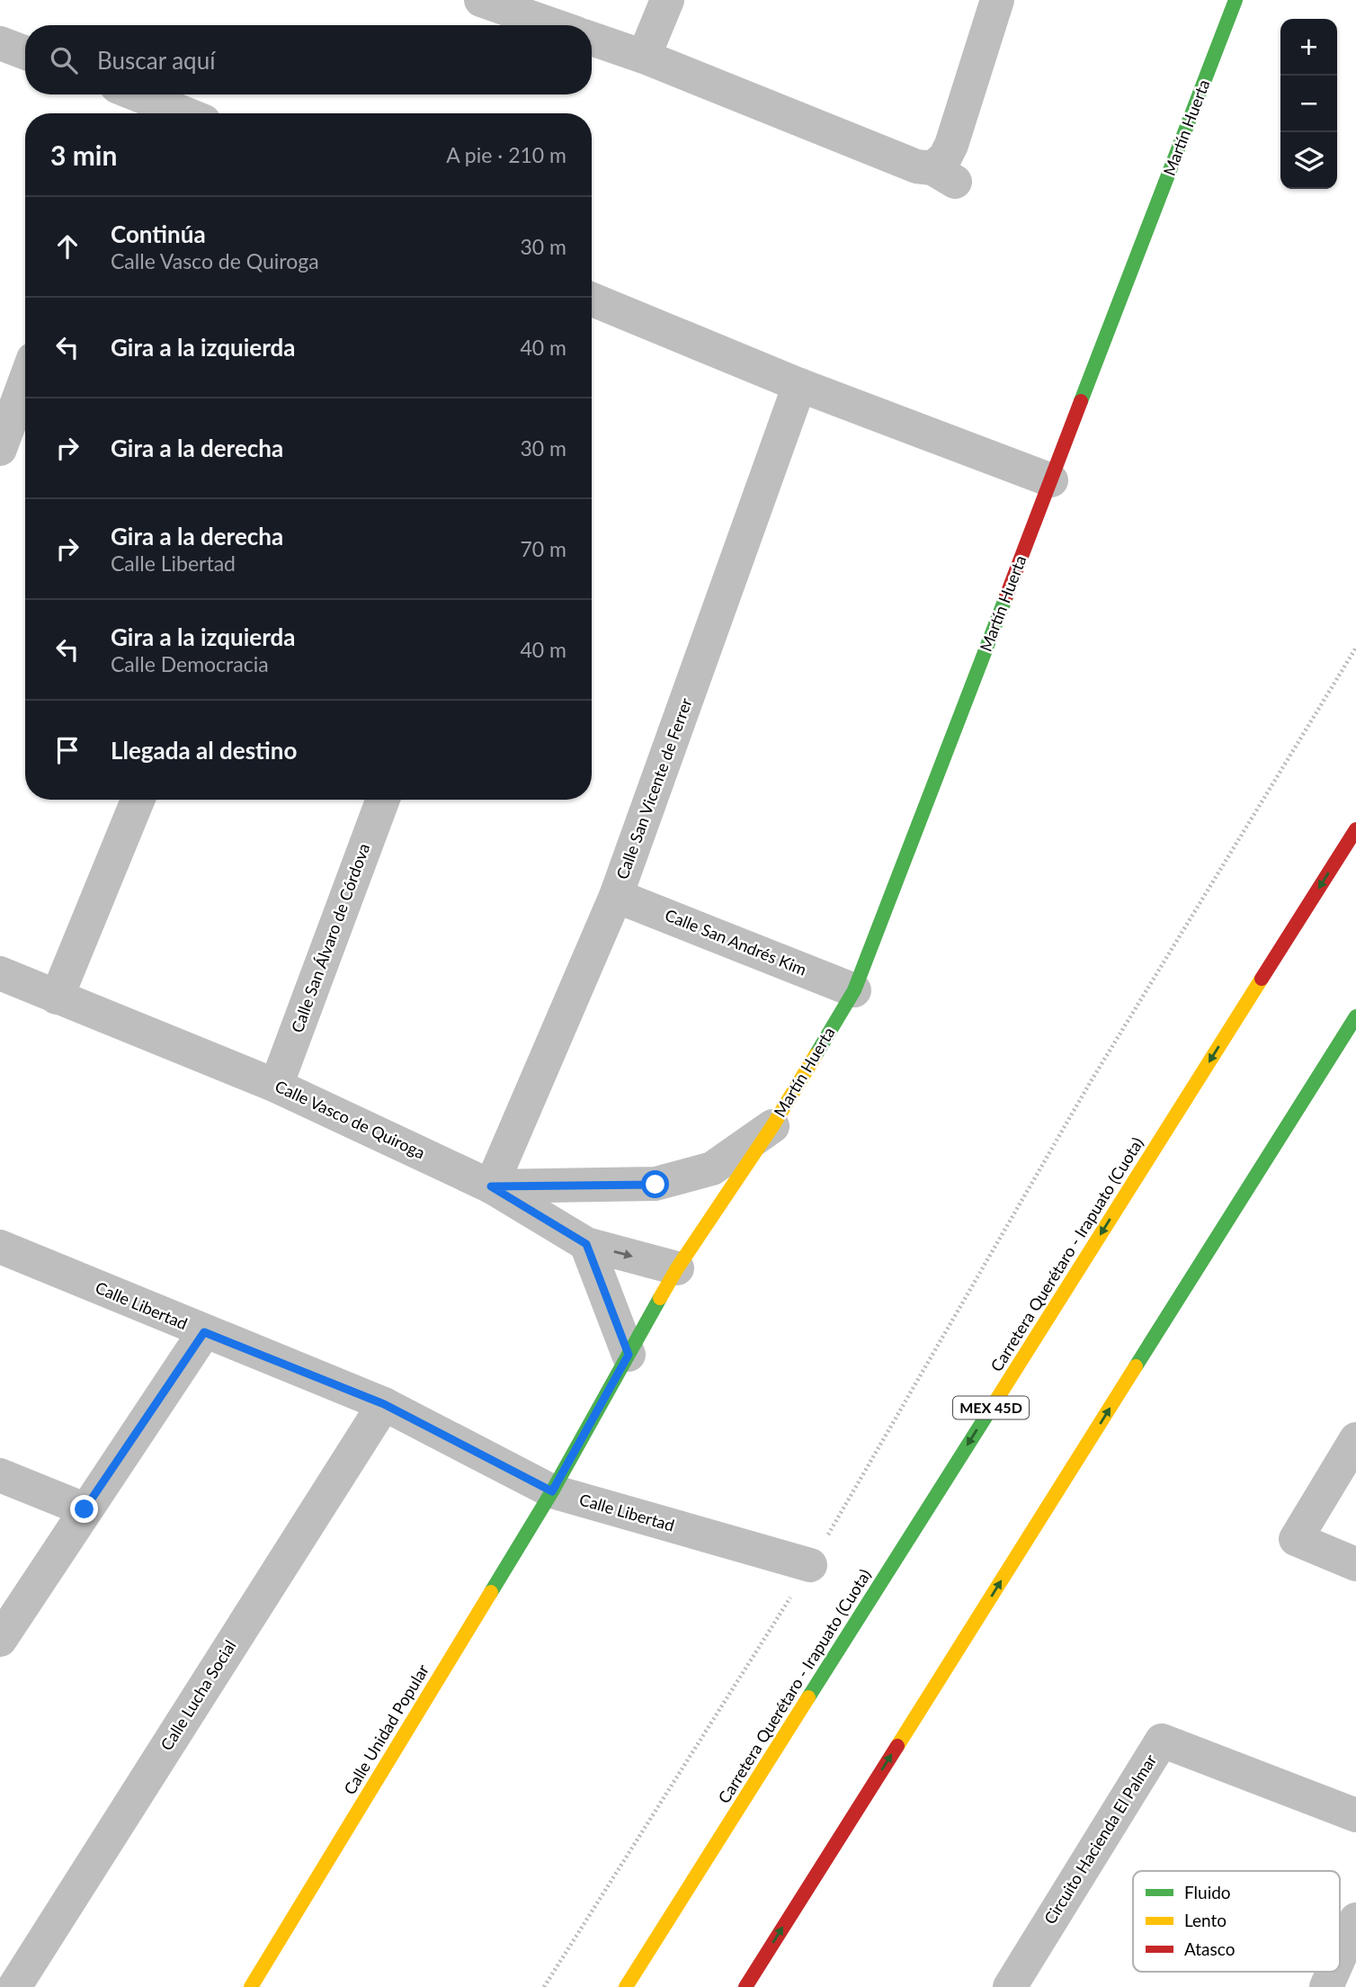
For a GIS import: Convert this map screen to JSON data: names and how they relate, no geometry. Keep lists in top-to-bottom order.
{
  "streets": {
    "main road": [
      "Martín Huerta",
      "Carretera Querétaro - Irapuato (Cuota)",
      "MEX 45D",
      "Calle Unidad Popular"
    ],
    "street": [
      "Calle San Vicente de Ferrer",
      "Calle San Álvaro de Córdova",
      "Calle San Andrés Kim",
      "Calle Vasco de Quiroga",
      "Calle Libertad",
      "Calle Lucha Social",
      "Circuito Hacienda El Palmar"
    ]
  },
  "crossings": [
    ["Martín Huerta", "Calle San Andrés Kim"],
    ["Martín Huerta", "Calle Vasco de Quiroga"],
    ["Martín Huerta", "Calle Unidad Popular"],
    ["Calle San Vicente de Ferrer", "Calle San Andrés Kim"],
    ["Calle San Vicente de Ferrer", "Calle Vasco de Quiroga"],
    ["Calle San Álvaro de Córdova", "Calle Vasco de Quiroga"],
    ["Calle Libertad", "Calle Lucha Social"],
    ["Calle Libertad", "Calle Unidad Popular"]
  ],
  "legend": ["Fluido", "Lento", "Atasco"],
  "page": {
    "map_buttons": ["+", "−"],
    "search": "Buscar aquí",
    "heading": ["3 min", "A pie · 210 m"],
    "list": [
      ["Continúa", "Calle Vasco de Quiroga", "30 m"],
      ["Gira a la izquierda", "40 m"],
      ["Gira a la derecha", "30 m"],
      ["Gira a la derecha", "Calle Libertad", "70 m"],
      ["Gira a la izquierda", "Calle Democracia", "40 m"],
      "Llegada al destino"
    ]
  }
}
